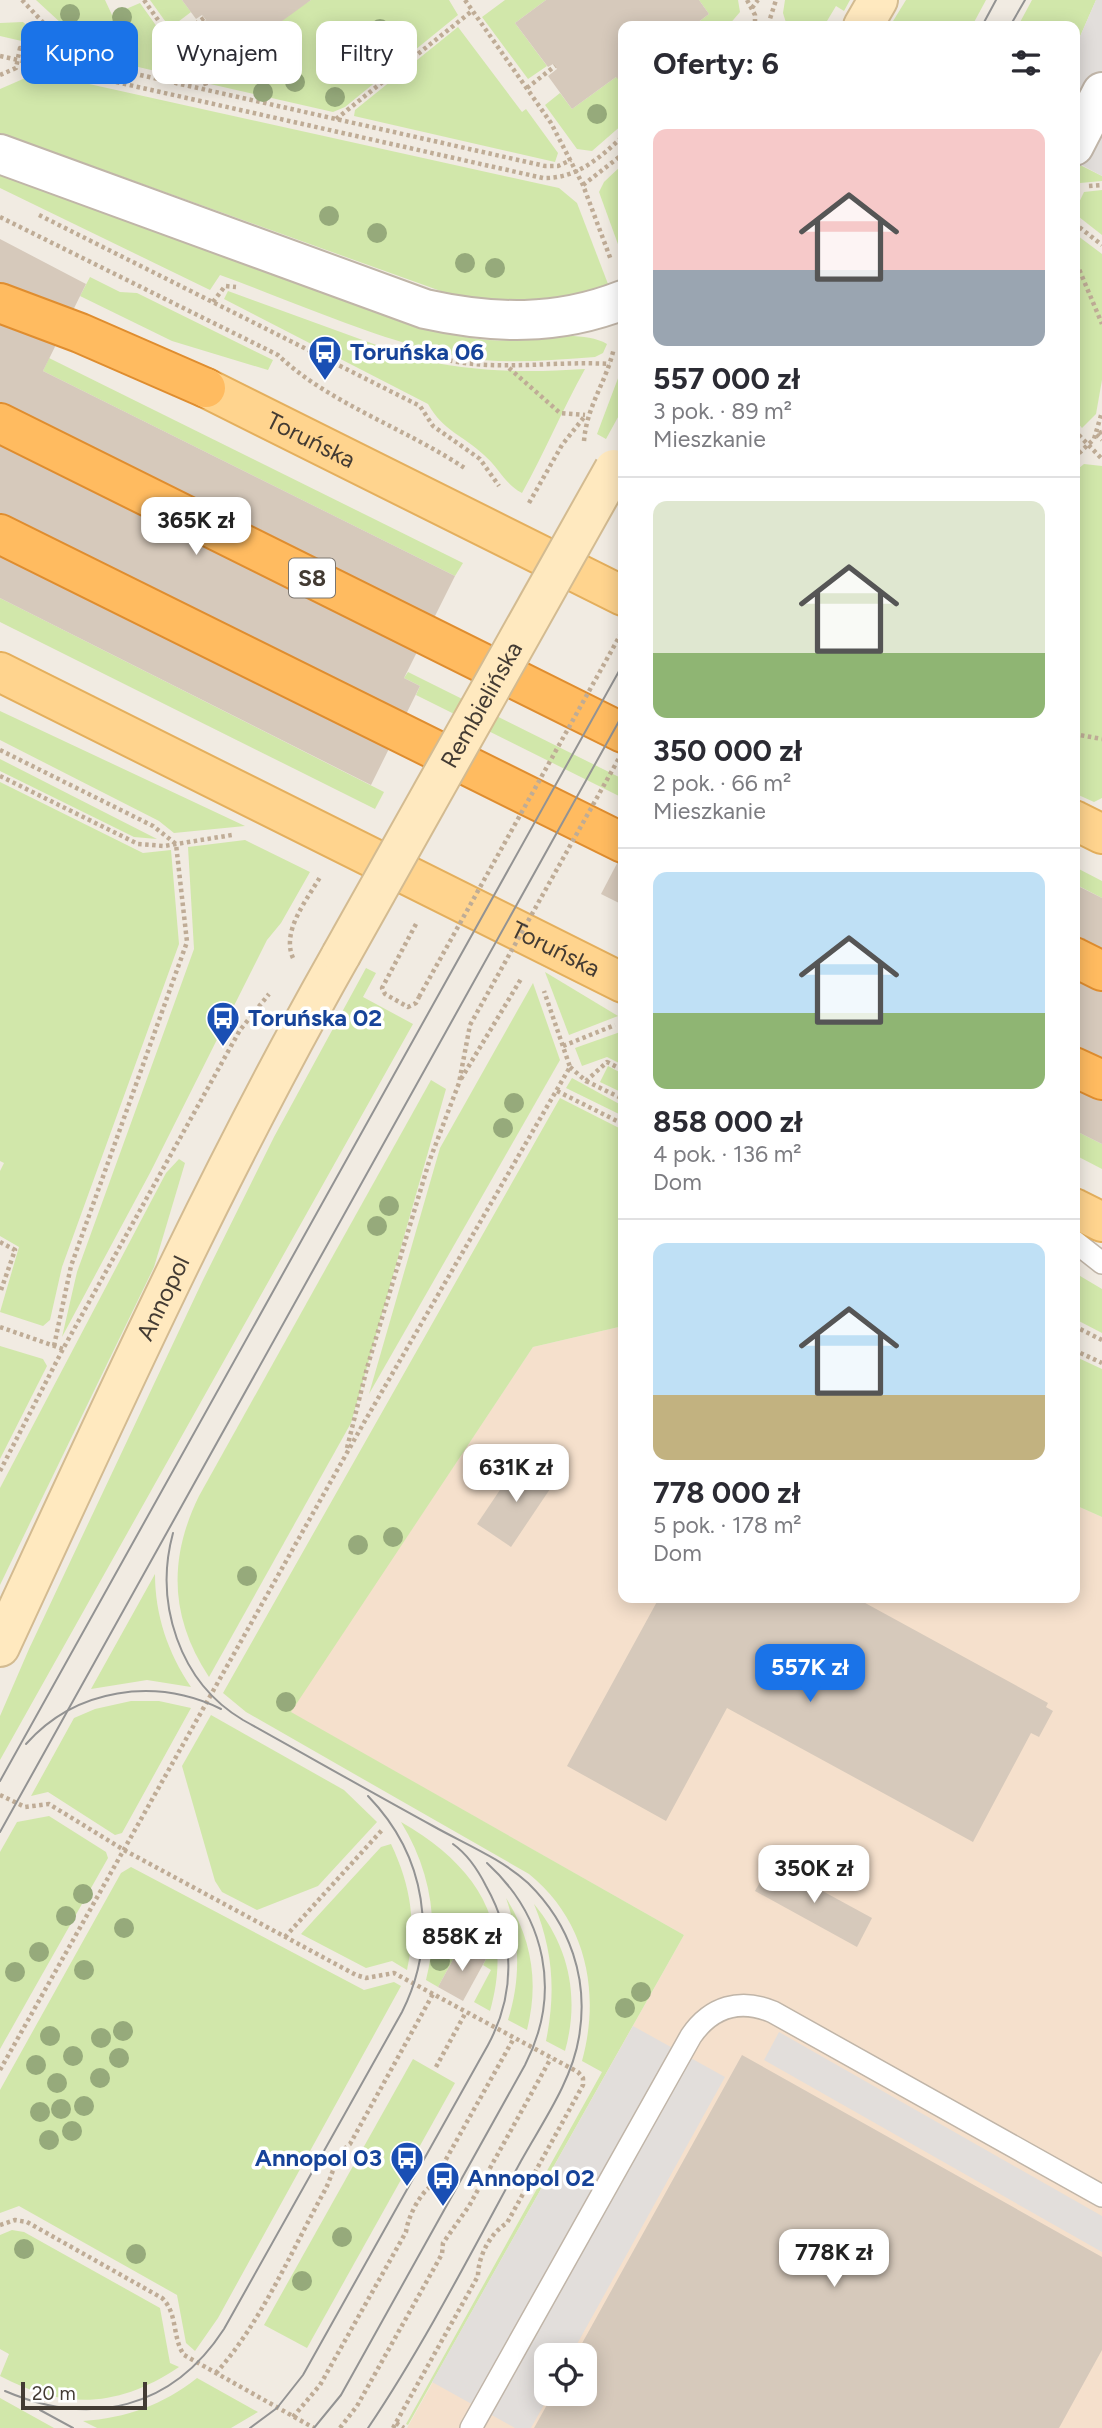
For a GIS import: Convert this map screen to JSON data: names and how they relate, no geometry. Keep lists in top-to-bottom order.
{
  "streets": {
    "highway": ["S8"],
    "main road": ["Toruńska"],
    "street": ["Rembielińska", "Annopol"]
  },
  "crossings": [
    ["Rembielińska", "Annopol"]
  ],
  "places": {
    "bus stop": [
      "Toruńska 06",
      "Toruńska 02",
      "Annopol 03",
      "Annopol 02"
    ]
  },
  "scale_bar": "20 m",
  "page": {
    "chip": ["Kupno", "Wynajem", "Filtry"],
    "heading": "Oferty: 6",
    "list": [
      {
        "name": "557 000 zł",
        "note": "3 pok. · 89 m² · Mieszkanie"
      },
      {
        "name": "350 000 zł",
        "note": "2 pok. · 66 m² · Mieszkanie"
      },
      {
        "name": "858 000 zł",
        "note": "4 pok. · 136 m² · Dom"
      },
      {
        "name": "778 000 zł",
        "note": "5 pok. · 178 m² · Dom"
      }
    ],
    "price": [
      "365K zł",
      "631K zł",
      "557K zł",
      "350K zł",
      "858K zł",
      "778K zł"
    ],
    "scale": "20 m"
  }
}
